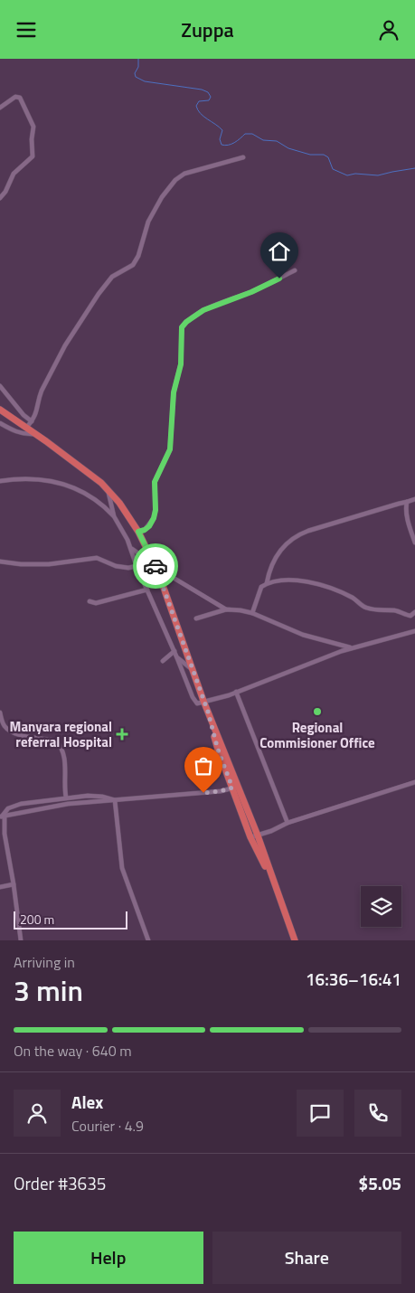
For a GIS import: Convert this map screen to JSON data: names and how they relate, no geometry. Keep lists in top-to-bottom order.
{
  "places": {
    "other": ["Regional Commisioner Office"],
    "health": ["Manyara regional referral Hospital"]
  },
  "scale_bar": "200 m",
  "page": {
    "header": "Zuppa",
    "scale": "200 m",
    "heading": ["3 min", "Arriving in", "16:36–16:41"],
    "panel": [
      "Alex",
      "Courier · 4.9",
      "Order #3635",
      "$5.05"
    ],
    "bar": "On the way · 640 m",
    "buttons": ["Help", "Share"]
  }
}
